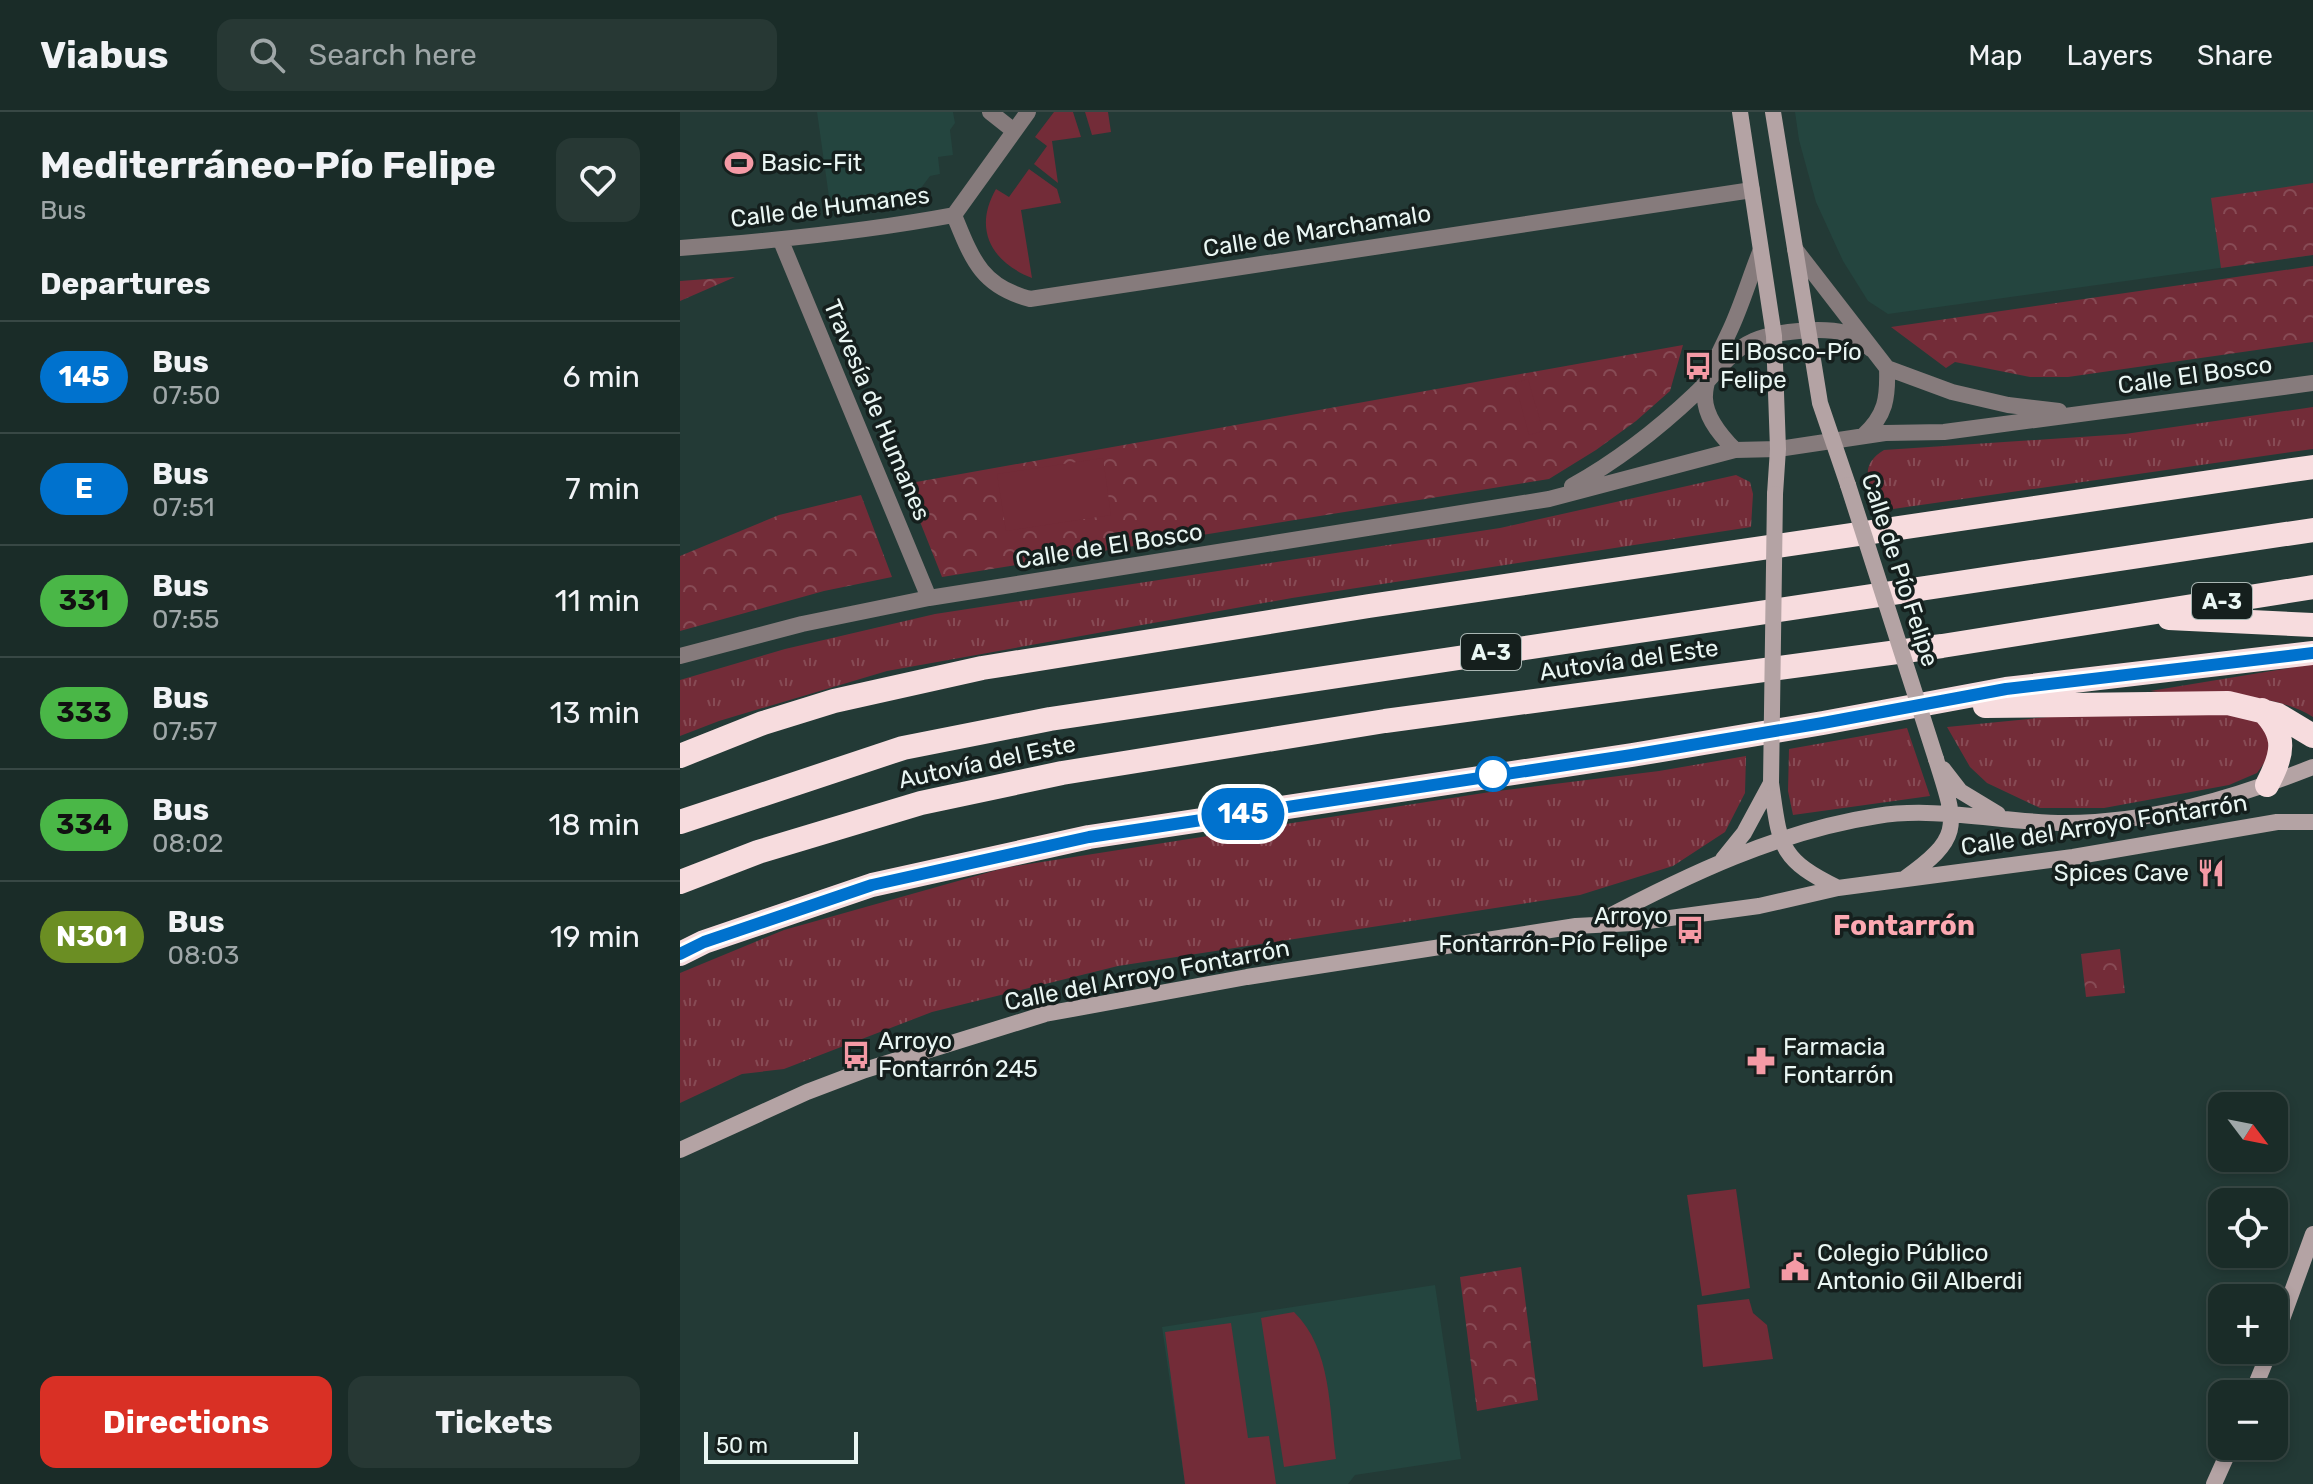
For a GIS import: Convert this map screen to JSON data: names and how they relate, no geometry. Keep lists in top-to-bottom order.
{
  "streets": {
    "highway": ["A-3", "Autovía del Este"],
    "street": [
      "Calle de Humanes",
      "Calle de Marchamalo",
      "Calle El Bosco",
      "Travesía de Humanes",
      "Calle de El Bosco",
      "Calle de Pío Felipe",
      "Calle del Arroyo Fontarrón"
    ]
  },
  "crossings": [
    ["Calle de Humanes", "Calle de Marchamalo"],
    ["Calle de Humanes", "Travesía de Humanes"],
    ["Calle El Bosco", "Calle de Pío Felipe"],
    ["Travesía de Humanes", "Calle de El Bosco"],
    ["Calle de El Bosco", "Calle de Pío Felipe"],
    ["Calle de Pío Felipe", "Calle del Arroyo Fontarrón"]
  ],
  "districts": ["Fontarrón"],
  "places": {
    "sports": ["Basic-Fit"],
    "bus stop": ["El Bosco-Pío Felipe", "Arroyo Fontarrón-Pío Felipe", "Arroyo Fontarrón 245"],
    "restaurant": ["Spices Cave"],
    "pharmacy": ["Farmacia Fontarrón"],
    "public building": ["Colegio Público Antonio Gil Alberdi"]
  },
  "lines": ["bus line 145"],
  "scale_bar": "50 m",
  "north": "bottom right",
  "page": {
    "header": "Viabus",
    "search": "Search here",
    "nav": ["Map", "Layers", "Share"],
    "heading": [
      ["Mediterráneo-Pío Felipe", "Bus"],
      "Departures"
    ],
    "on_map": "145",
    "list": [
      {
        "mark": "145",
        "name": "Bus",
        "note": "07:50",
        "value": "6 min"
      },
      {
        "mark": "E",
        "name": "Bus",
        "note": "07:51",
        "value": "7 min"
      },
      {
        "mark": "331",
        "name": "Bus",
        "note": "07:55",
        "value": "11 min"
      },
      {
        "mark": "333",
        "name": "Bus",
        "note": "07:57",
        "value": "13 min"
      },
      {
        "mark": "334",
        "name": "Bus",
        "note": "08:02",
        "value": "18 min"
      },
      {
        "mark": "N301",
        "name": "Bus",
        "note": "08:03",
        "value": "19 min"
      }
    ],
    "map_buttons": ["+", "−"],
    "buttons": ["Directions", "Tickets"],
    "scale": "50 m"
  }
}
